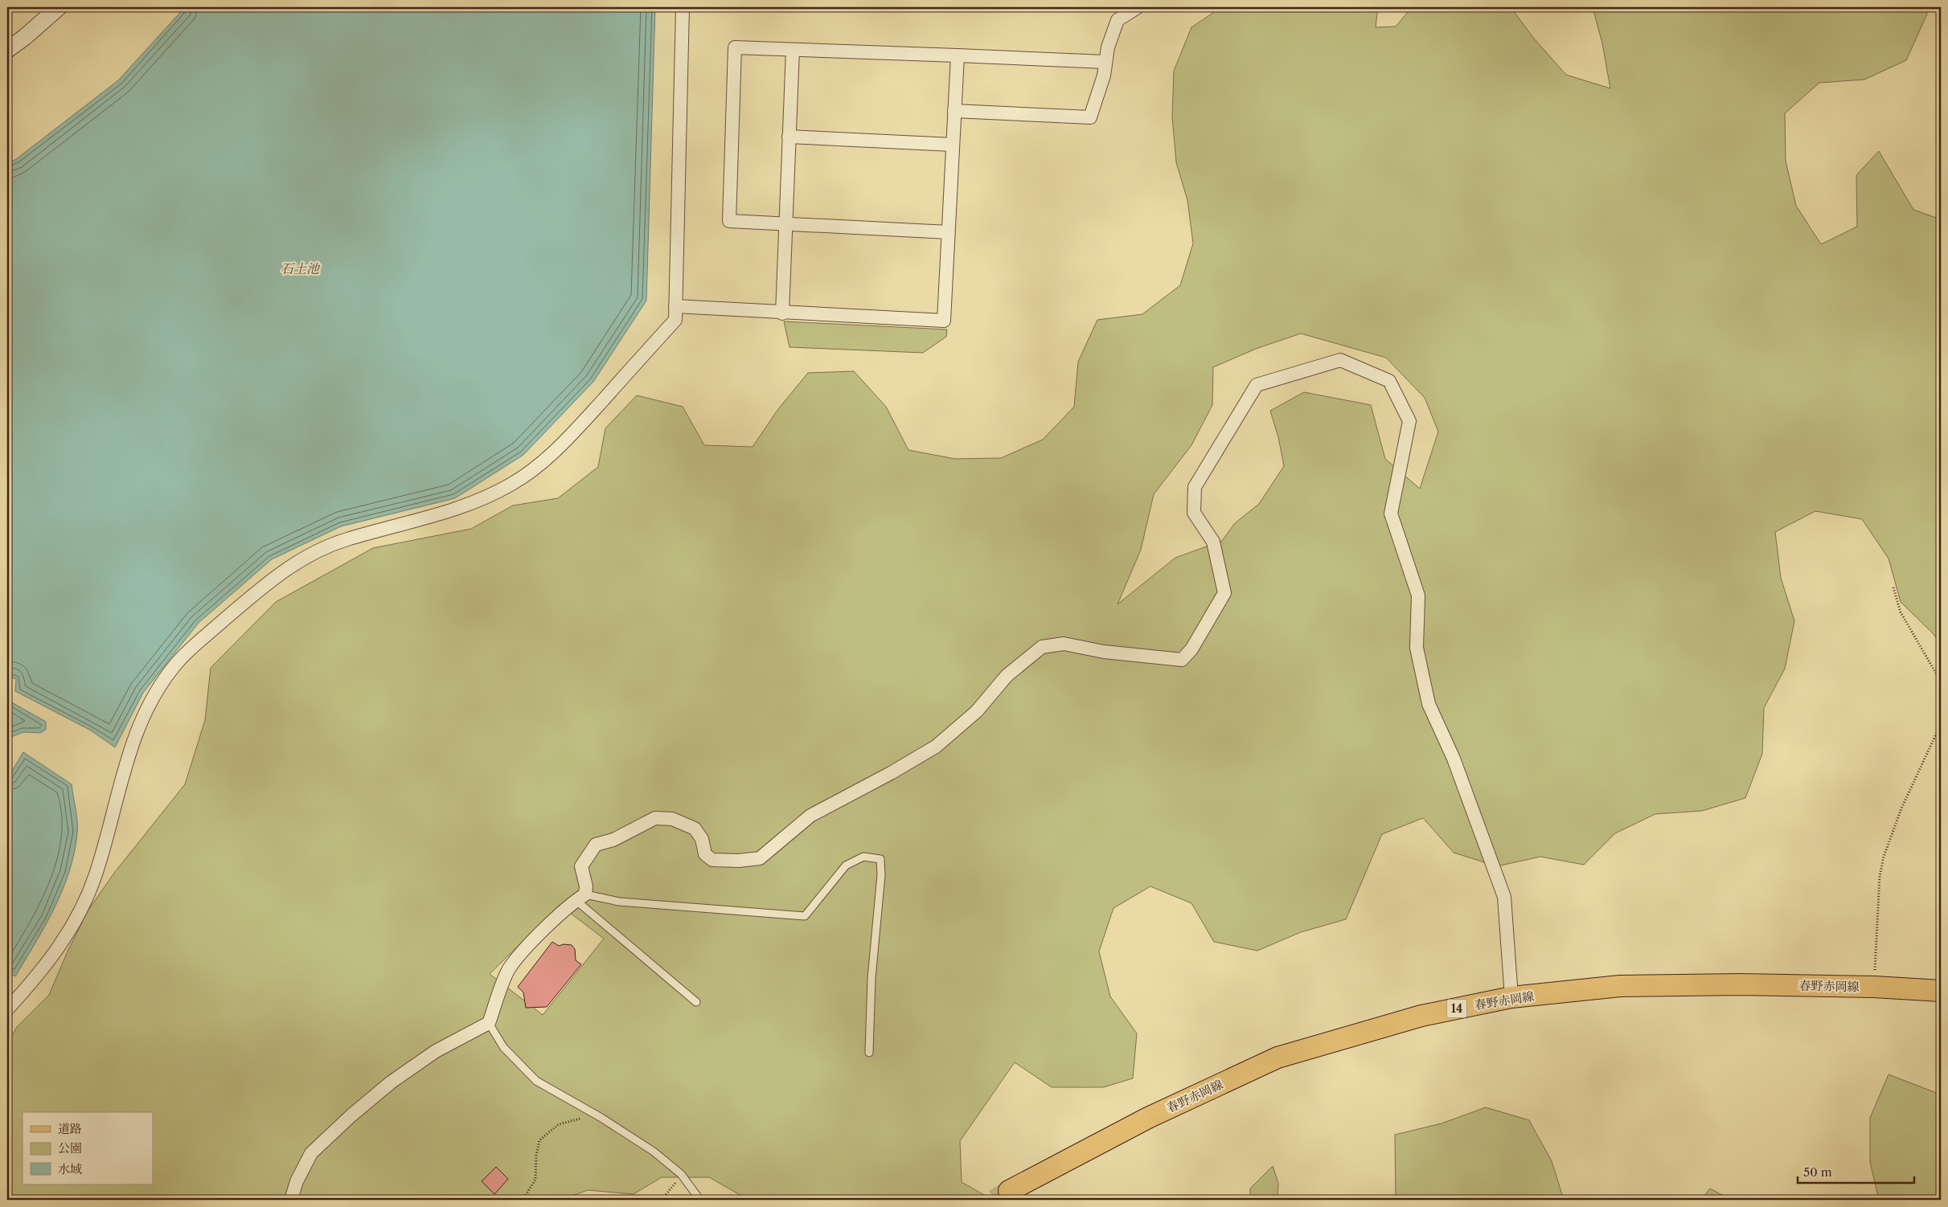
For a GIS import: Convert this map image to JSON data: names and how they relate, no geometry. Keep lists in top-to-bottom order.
{
  "streets": {
    "main road": ["春野赤岡線", "14"]
  },
  "water": ["石土池"],
  "legend": ["道路", "公園", "水域"],
  "scale_bar": "50 m"
}
